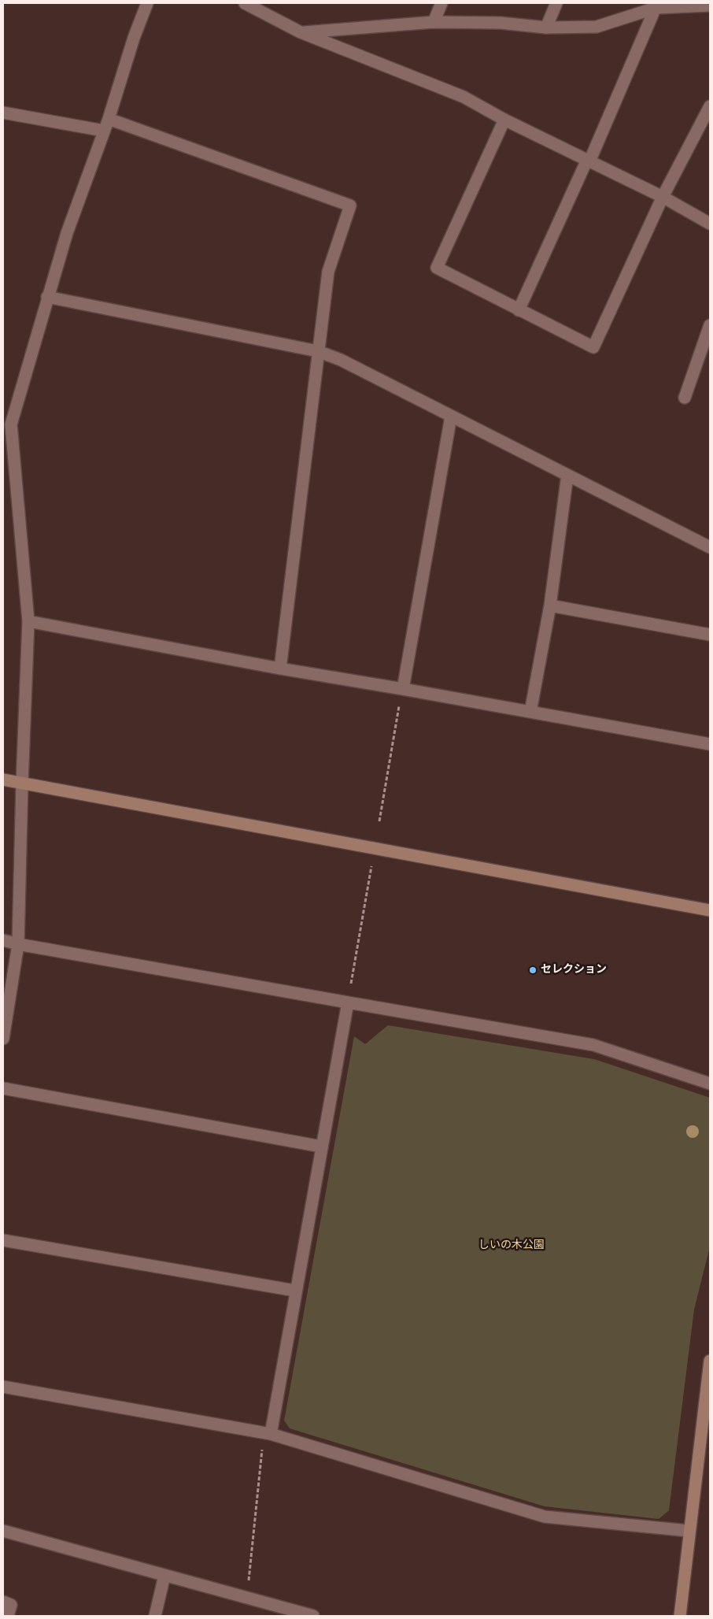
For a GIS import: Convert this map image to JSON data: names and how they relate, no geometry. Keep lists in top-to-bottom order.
{
  "parks": ["しいの木公園"],
  "places": ["セレクション"]
}
